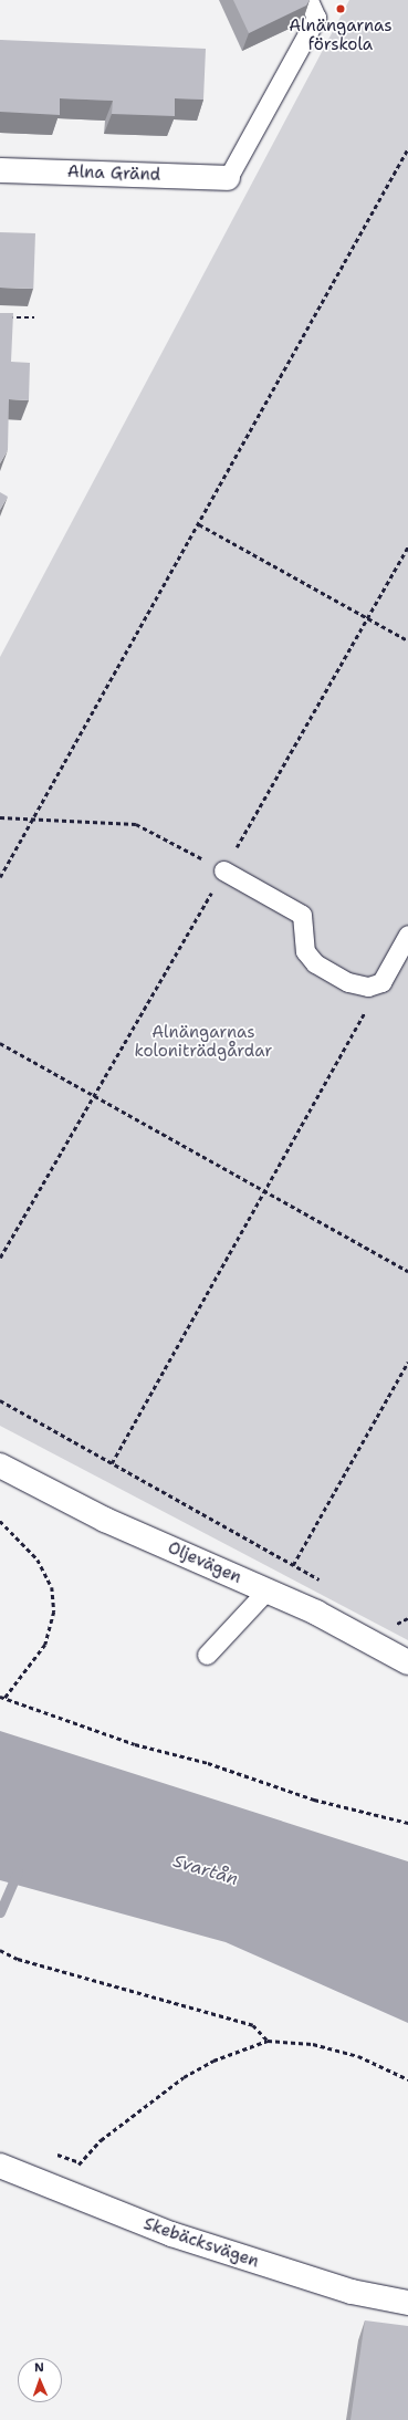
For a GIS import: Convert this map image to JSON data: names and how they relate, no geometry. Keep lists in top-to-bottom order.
{
  "streets": {
    "street": ["Alna Gränd", "Oljevägen", "Skebäcksvägen"]
  },
  "water": ["Svartån"],
  "parks": ["Alnängarnas koloniträdgårdar"],
  "places": ["Alnängarnas förskola"],
  "north": "top"
}
